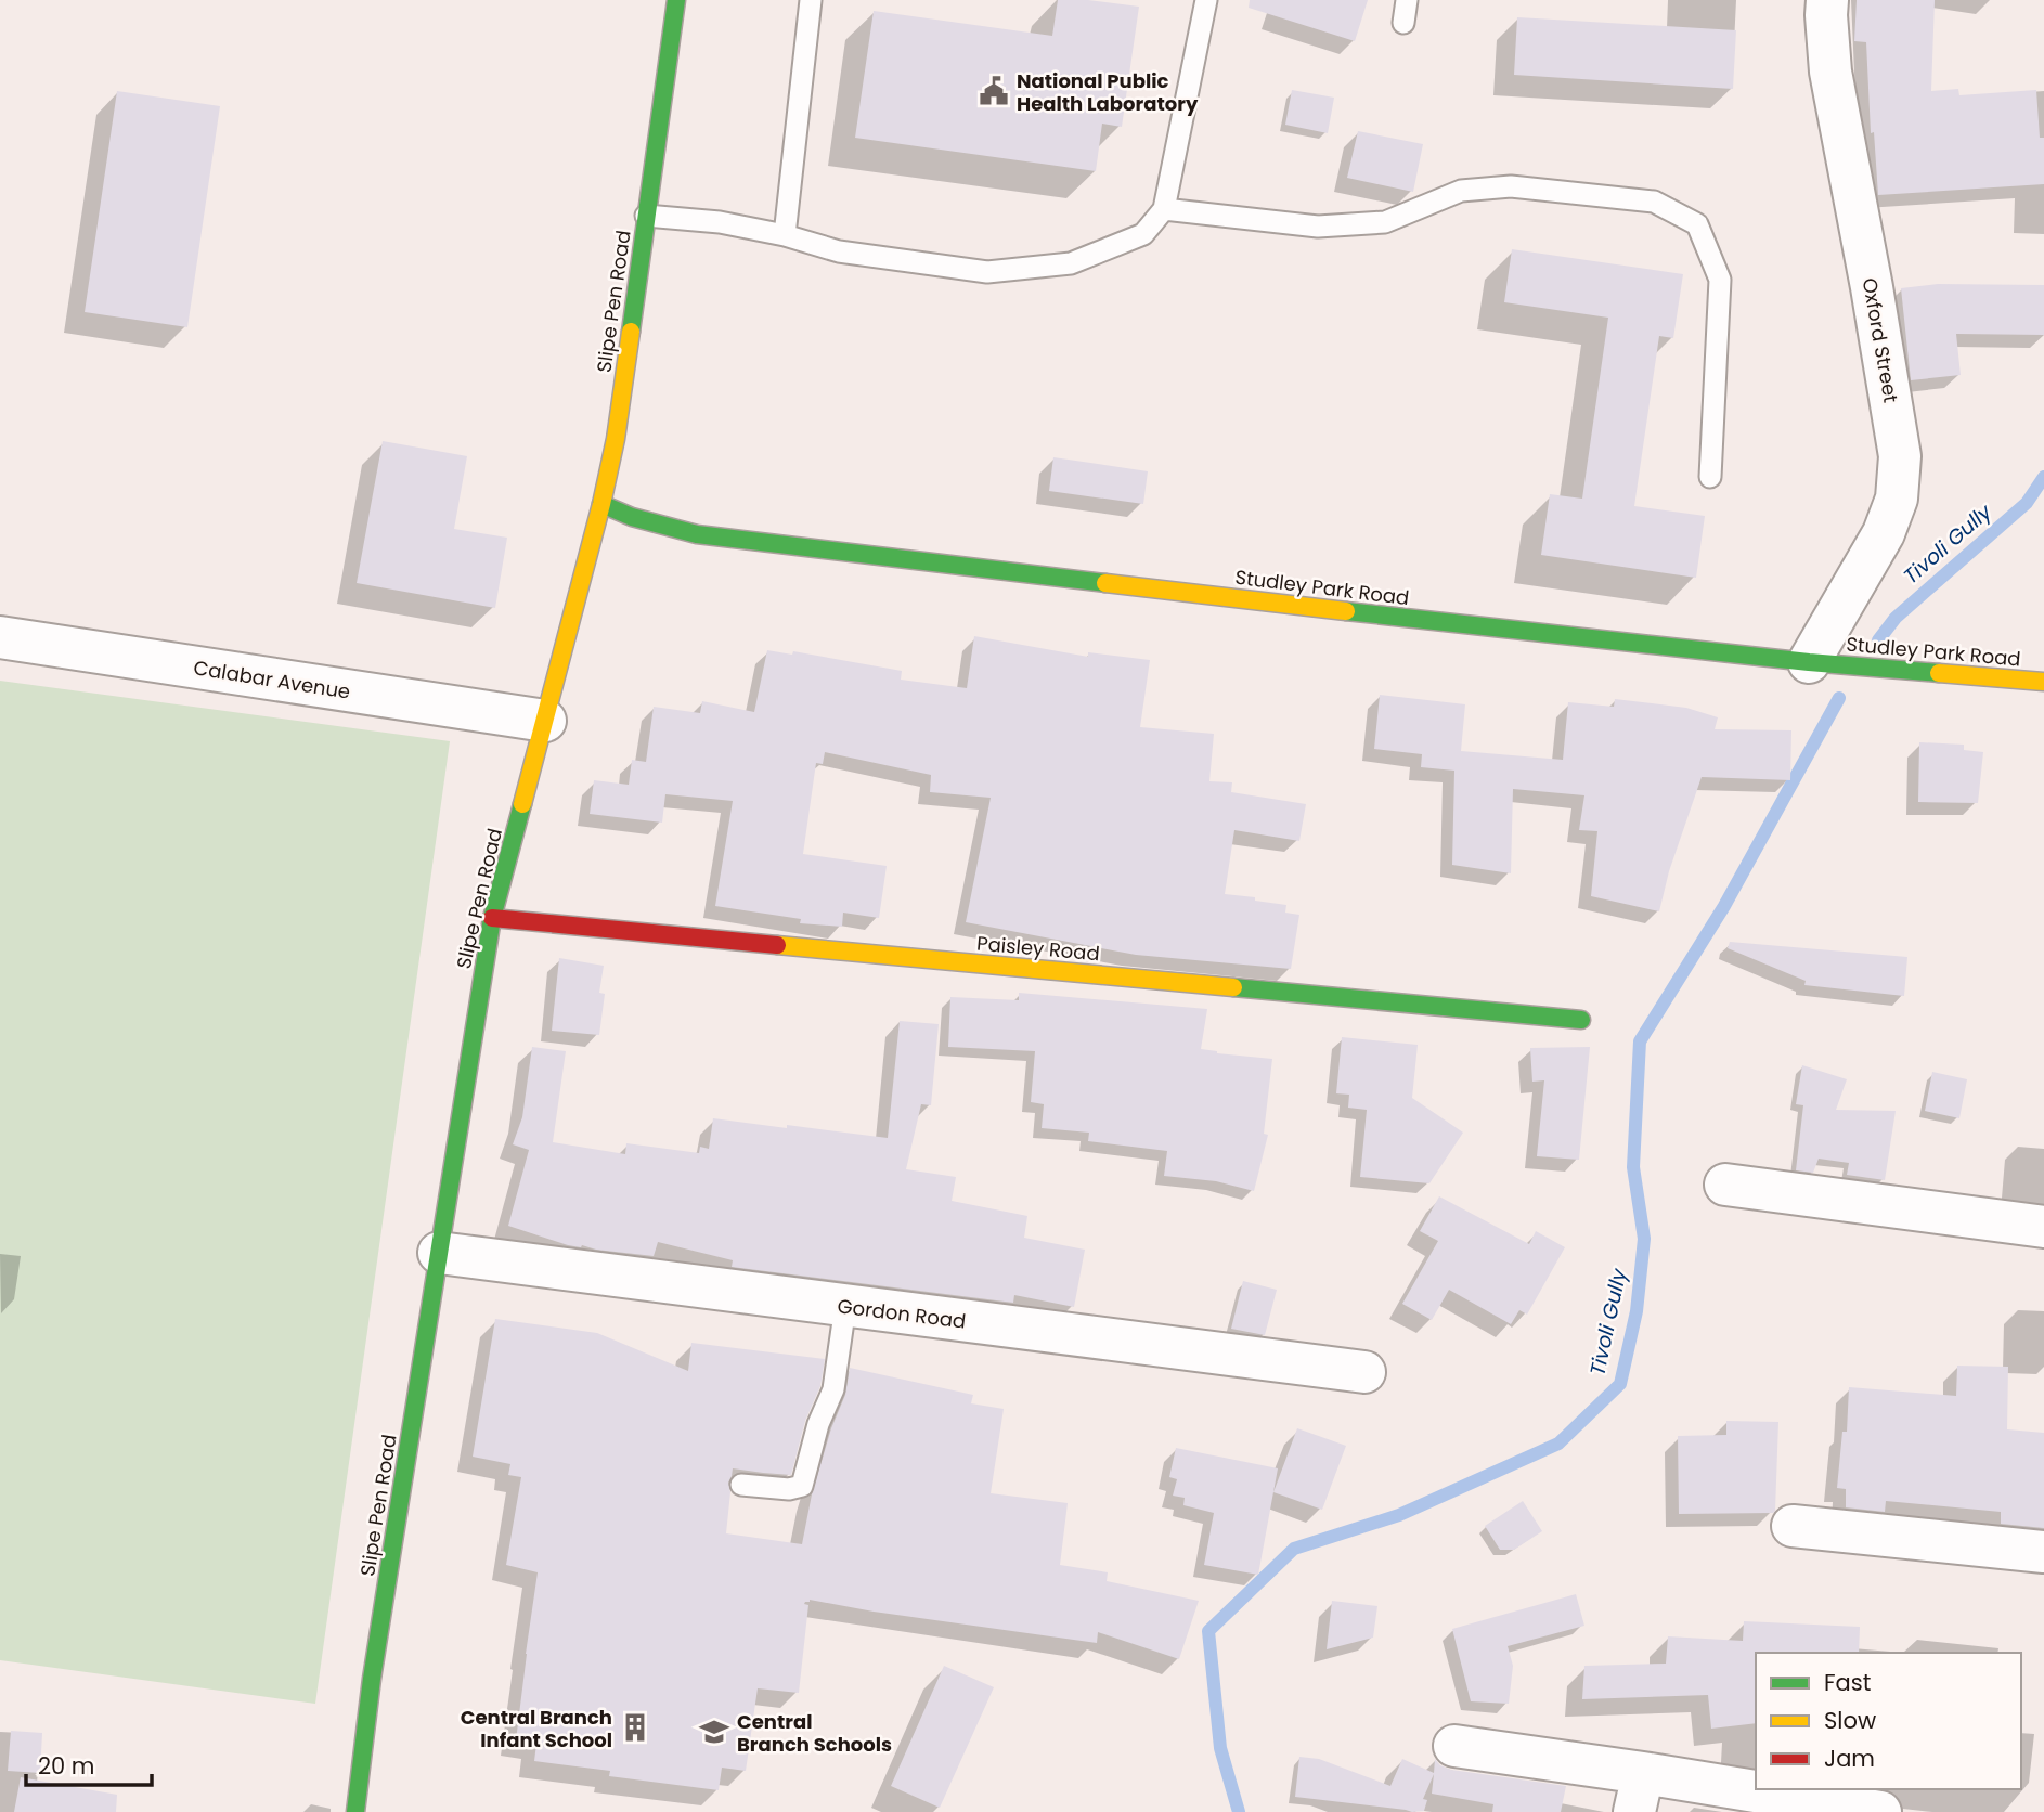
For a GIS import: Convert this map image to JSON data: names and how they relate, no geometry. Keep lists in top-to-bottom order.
{
  "streets": {
    "street": [
      "Slipe Pen Road",
      "Oxford Street",
      "Studley Park Road",
      "Calabar Avenue",
      "Paisley Road",
      "Gordon Road"
    ]
  },
  "crossings": [
    ["Slipe Pen Road", "Studley Park Road"],
    ["Slipe Pen Road", "Calabar Avenue"],
    ["Slipe Pen Road", "Paisley Road"],
    ["Slipe Pen Road", "Gordon Road"],
    ["Oxford Street", "Studley Park Road"]
  ],
  "water": ["Tivoli Gully"],
  "places": {
    "public building": ["National Public Health Laboratory"],
    "building": ["Central Branch Infant School"],
    "school or university": ["Central Branch Schools"]
  },
  "legend": ["Fast", "Slow", "Jam"],
  "scale_bar": "20 m"
}
